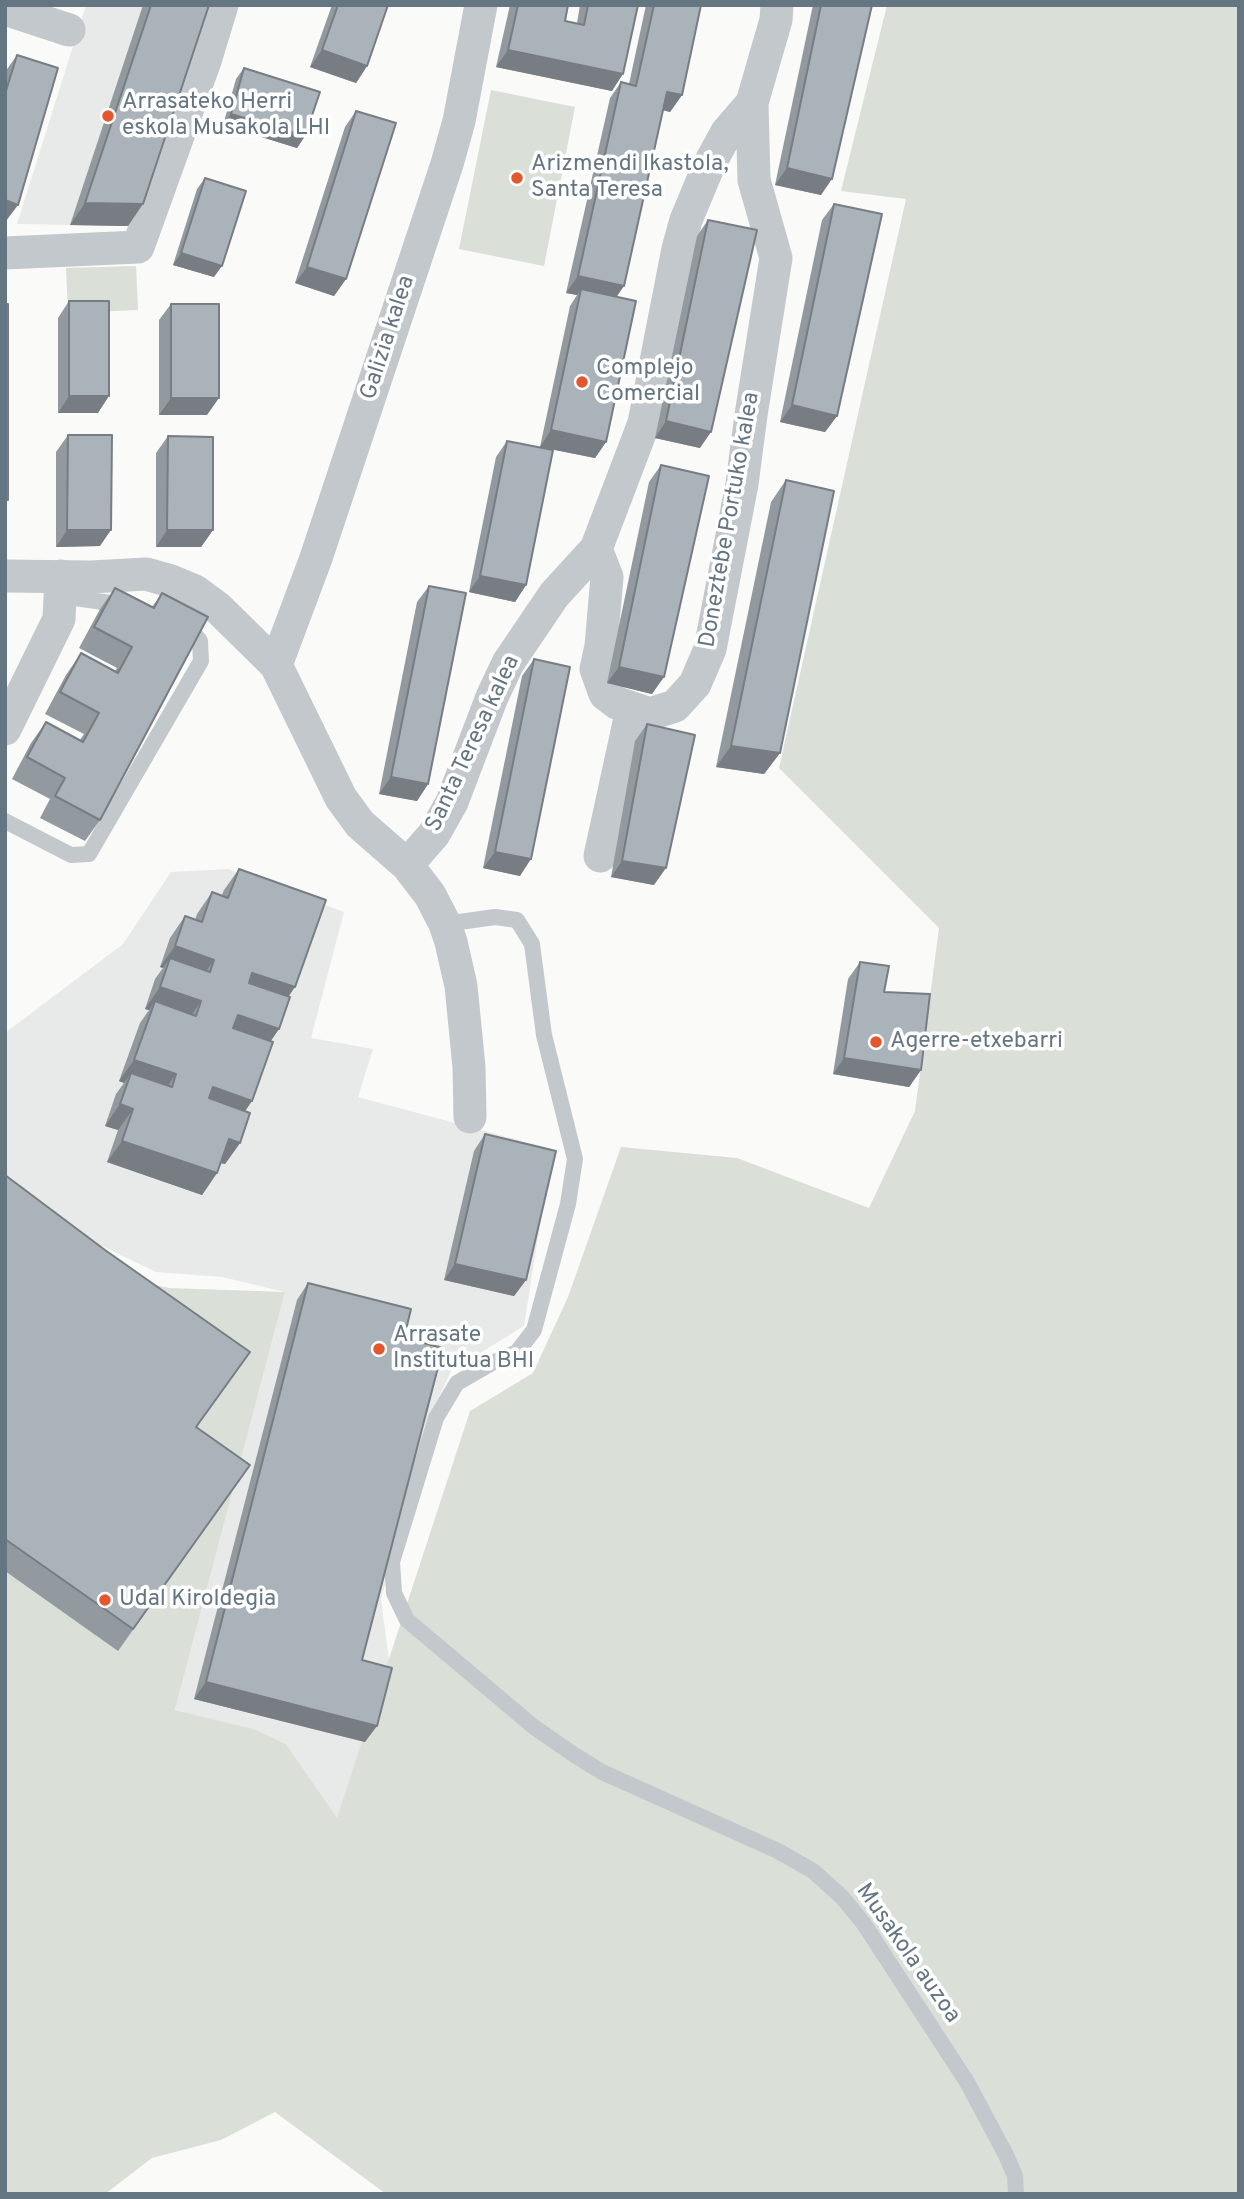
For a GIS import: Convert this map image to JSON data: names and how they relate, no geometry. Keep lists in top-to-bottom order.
{
  "streets": {
    "street": ["Galizia kalea", "Doneztebe Portuko kalea", "Santa Teresa kalea"],
    "lane": ["Musakola auzoa"]
  },
  "crossings": [
    ["Doneztebe Portuko kalea", "Santa Teresa kalea"]
  ],
  "places": [
    "Arrasateko Herri eskola Musakola LHI",
    "Arizmendi Ikastola, Santa Teresa",
    "Complejo Comercial",
    "Agerre-etxebarri",
    "Arrasate Institutua BHI",
    "Udal Kiroldegia"
  ]
}
